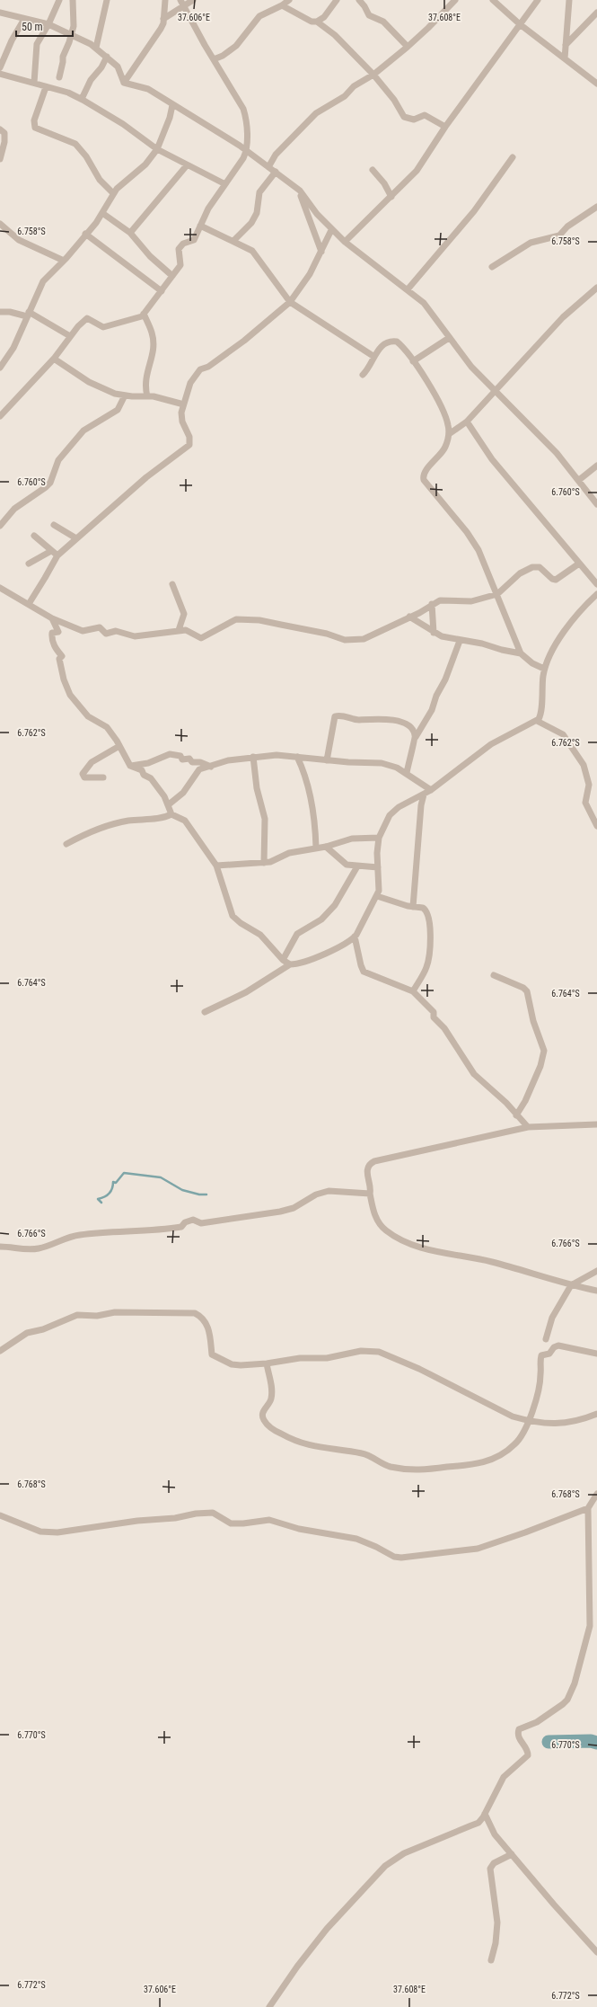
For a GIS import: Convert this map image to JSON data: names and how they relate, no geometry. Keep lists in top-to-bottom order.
{
  "scale_bar": "50 m",
  "coordinates": [
    "37.606°E",
    "37.608°E",
    "6.758°S",
    "6.760°S",
    "6.762°S",
    "6.764°S",
    "6.766°S",
    "6.768°S",
    "6.770°S",
    "6.772°S"
  ]
}
